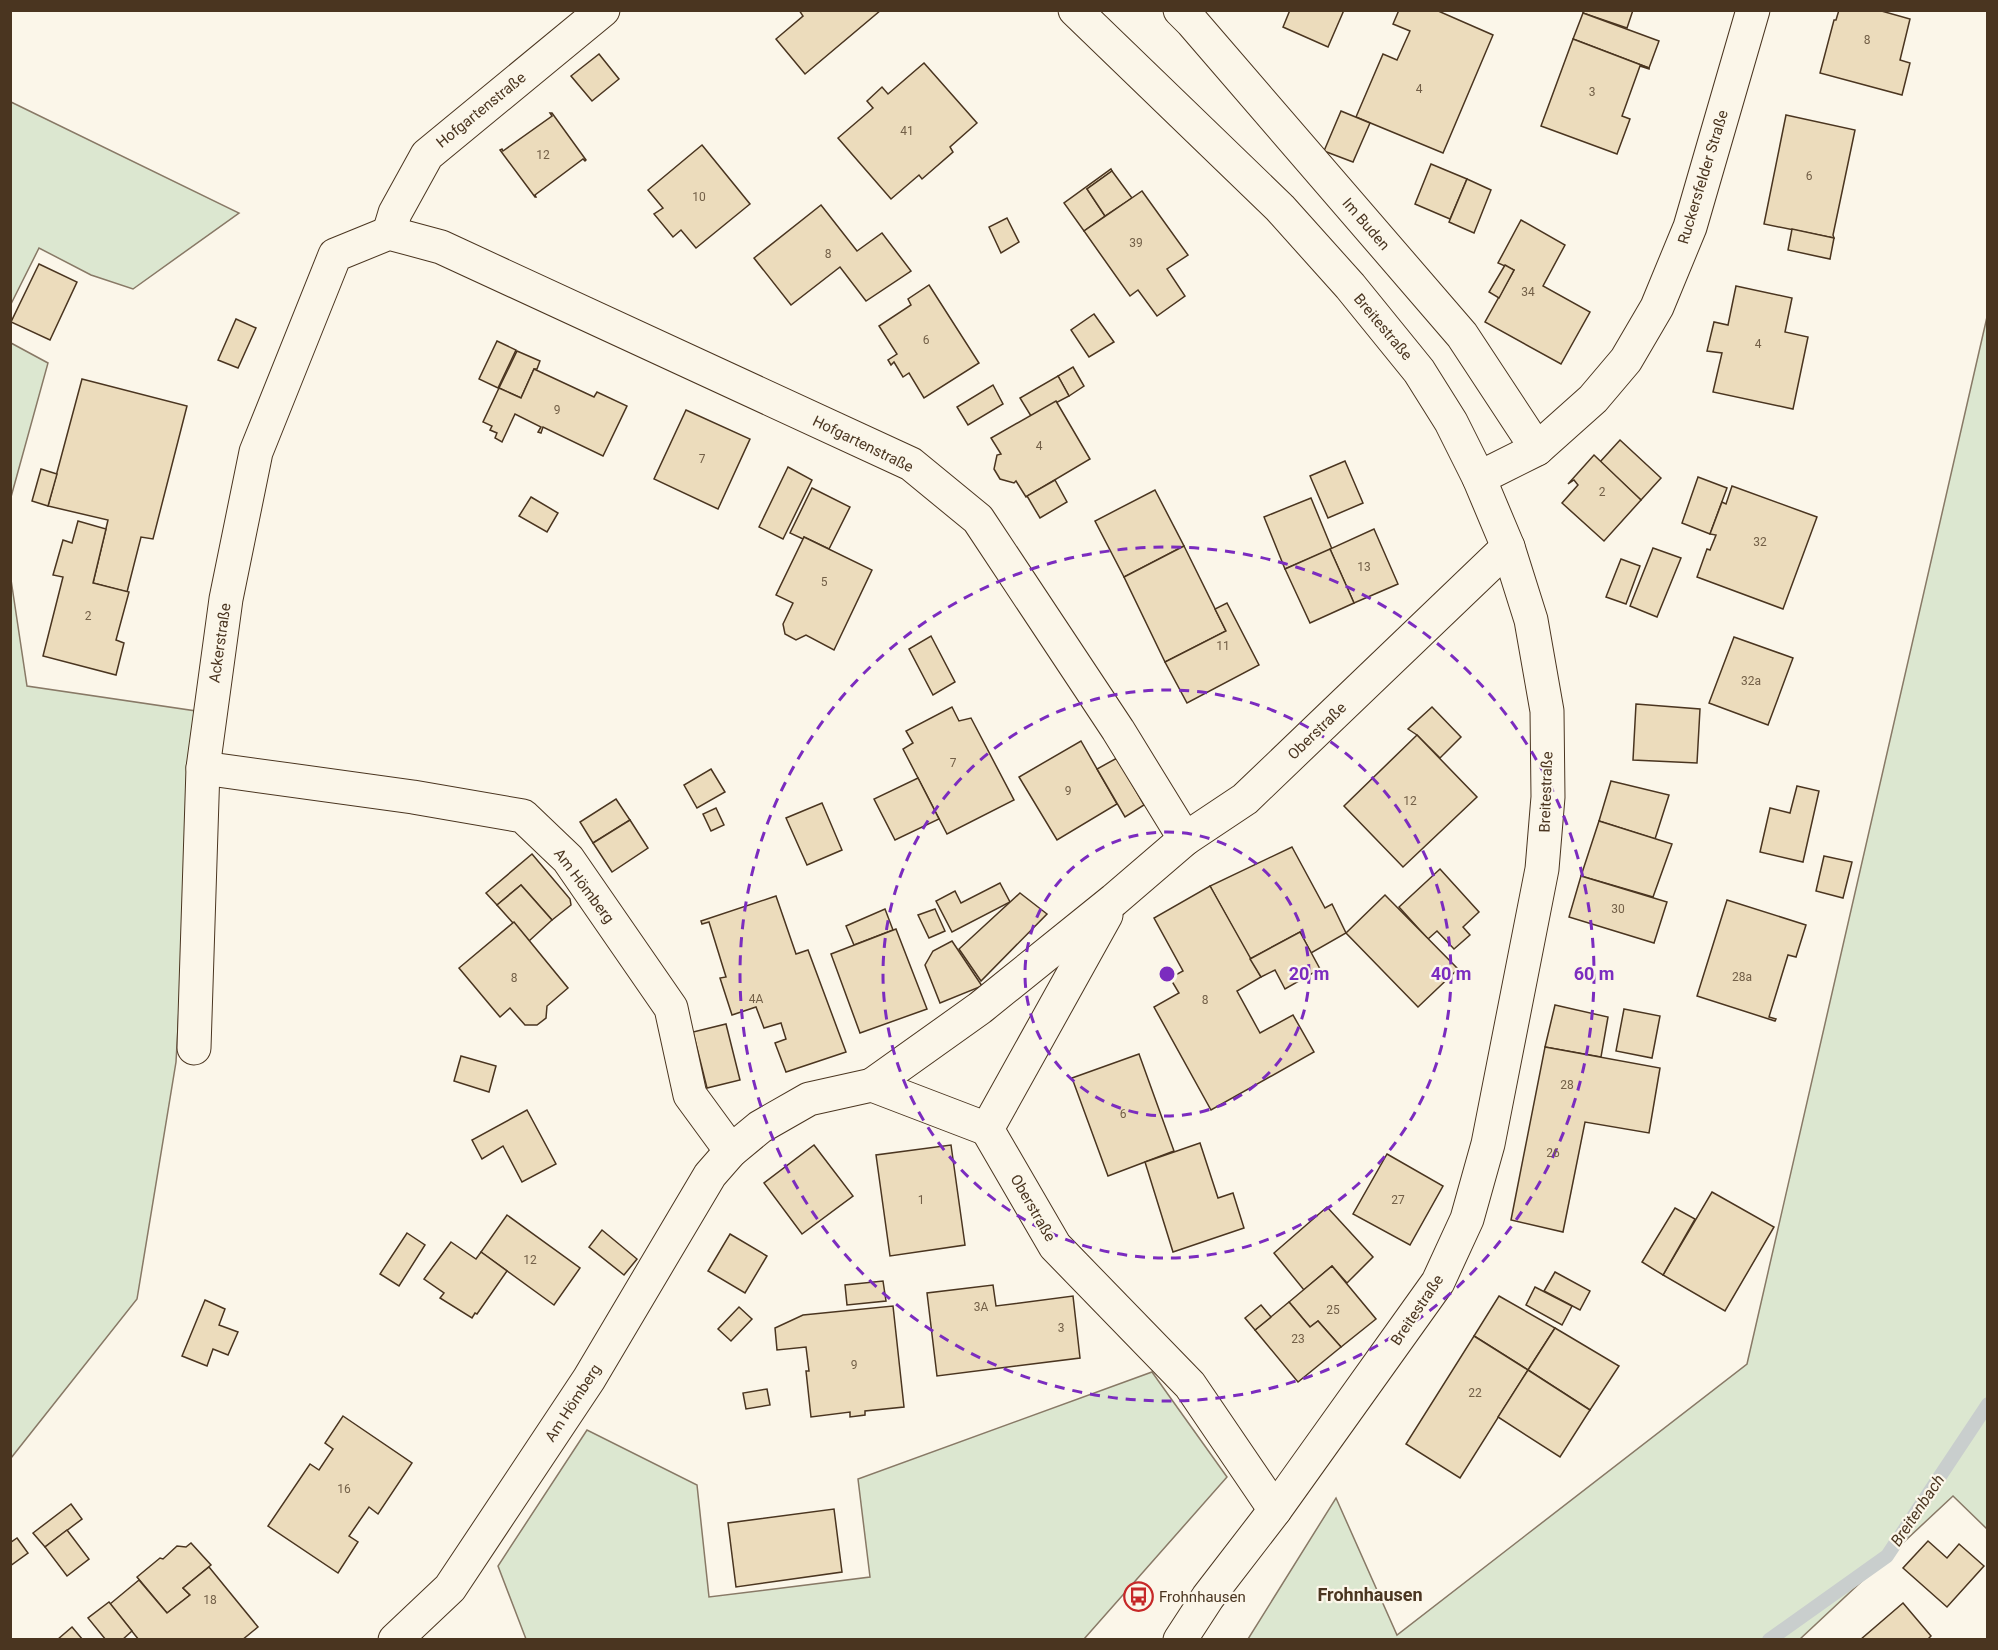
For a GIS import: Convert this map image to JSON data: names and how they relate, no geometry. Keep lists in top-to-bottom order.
{
  "streets": {
    "street": [
      "Hofgartenstraße",
      "Ruckersfelder Straße",
      "Im Buden",
      "Breitestraße",
      "Ackerstraße",
      "Oberstraße",
      "Am Hömberg"
    ]
  },
  "crossings": [
    ["Hofgartenstraße", "Ackerstraße"],
    ["Hofgartenstraße", "Oberstraße"],
    ["Ruckersfelder Straße", "Im Buden"],
    ["Ruckersfelder Straße", "Breitestraße"],
    ["Breitestraße", "Oberstraße"],
    ["Ackerstraße", "Am Hömberg"],
    ["Oberstraße", "Am Hömberg"]
  ],
  "districts": ["Frohnhausen"],
  "water": ["Breitenbach"],
  "places": {
    "bus stop": ["Frohnhausen"]
  },
  "house_numbers": [
    "8",
    "4",
    "3",
    "41",
    "12",
    "6",
    "10",
    "39",
    "8",
    "34",
    "6",
    "4",
    "9",
    "4",
    "7",
    "2",
    "32",
    "13",
    "5",
    "2",
    "11",
    "32a",
    "7",
    "9",
    "12",
    "30",
    "28a",
    "8",
    "4A",
    "8",
    "28",
    "6",
    "26",
    "1",
    "27",
    "12",
    "3A",
    "25",
    "3",
    "23",
    "9",
    "22",
    "16",
    "18"
  ],
  "rings": ["20 m", "40 m", "60 m"]
}
